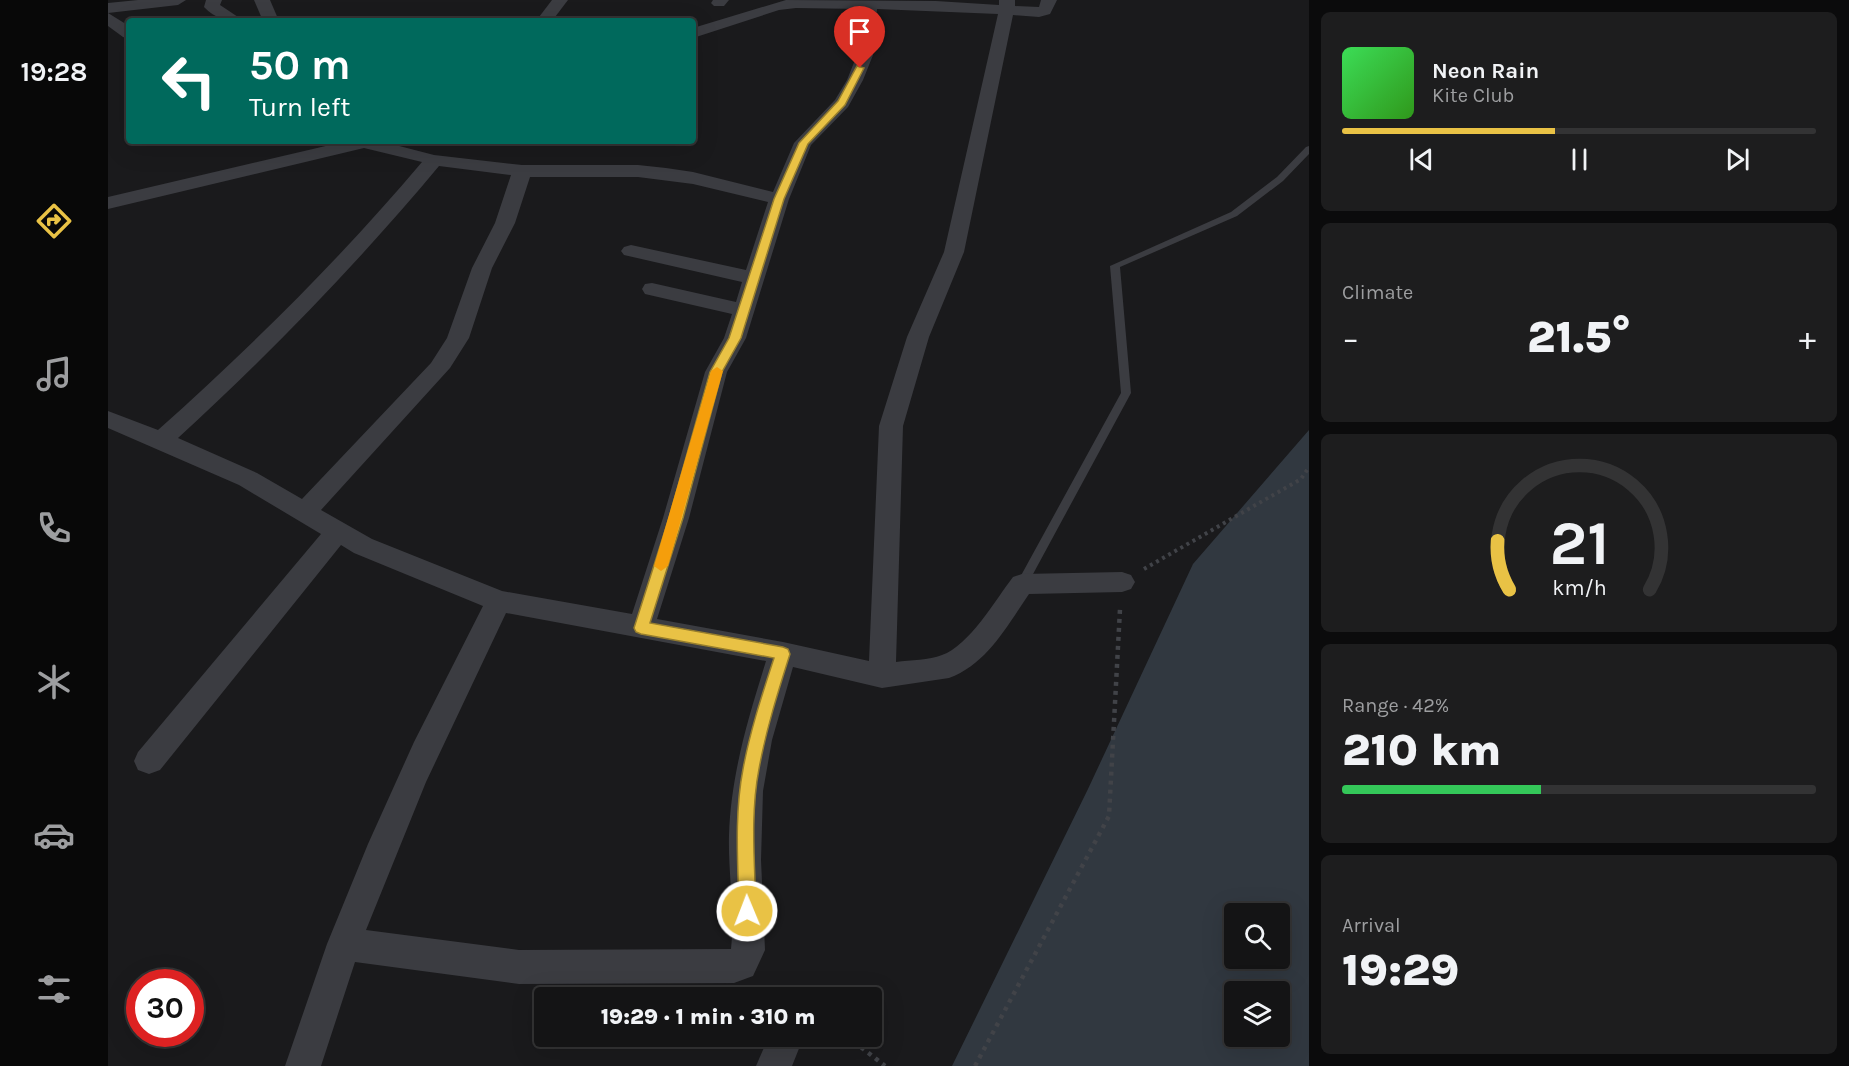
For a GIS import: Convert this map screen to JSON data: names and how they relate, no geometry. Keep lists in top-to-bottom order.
{
  "page": {
    "tabs": "19:28",
    "turn": ["50 m", "Turn left"],
    "song": ["Neon Rain", "Kite Club"],
    "tile": [
      "Climate",
      ["Range · 42%", "210 km"],
      ["Arrival", "19:29"]
    ],
    "heat": ["−", "21.5°", "+"],
    "limit": "30",
    "trip": "19:29 · 1 min · 310 m",
    "gauge": ["21", "km/h"]
  }
}
